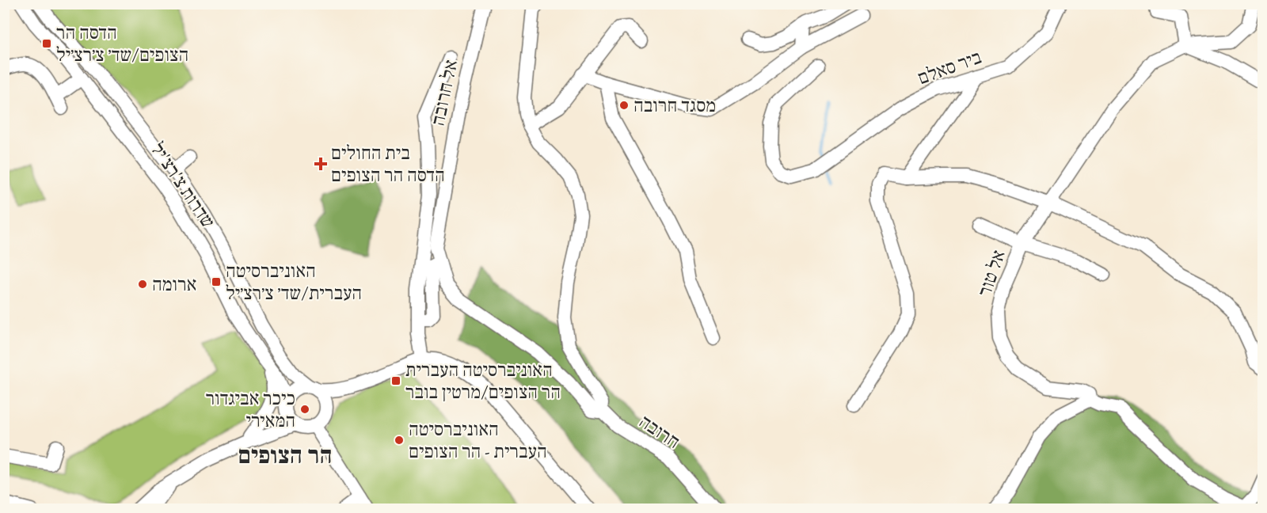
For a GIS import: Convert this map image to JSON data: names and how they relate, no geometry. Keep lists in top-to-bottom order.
{
  "streets": {
    "street": [
      "ביר סאלם",
      "אל חרובה",
      "שדרות צ'רצ'יל",
      "אל טור",
      "חרובה"
    ]
  },
  "districts": ["הר הצופים"],
  "places": {
    "transit": ["הדסה הר הצופים/שד׳ צ׳רצ׳יל", "האוניברסיטה העברית/שד׳ צ׳רצ׳יל", "האוניברסיטה העברית הר הצופים/מרטין בובר"],
    "other": [
      "מסגד חרובה",
      "ארומה",
      "כיכר אביגדור המאירי",
      "האוניברסיטה העברית - הר הצופים"
    ],
    "health": ["בית החולים הדסה הר הצופים"]
  }
}
